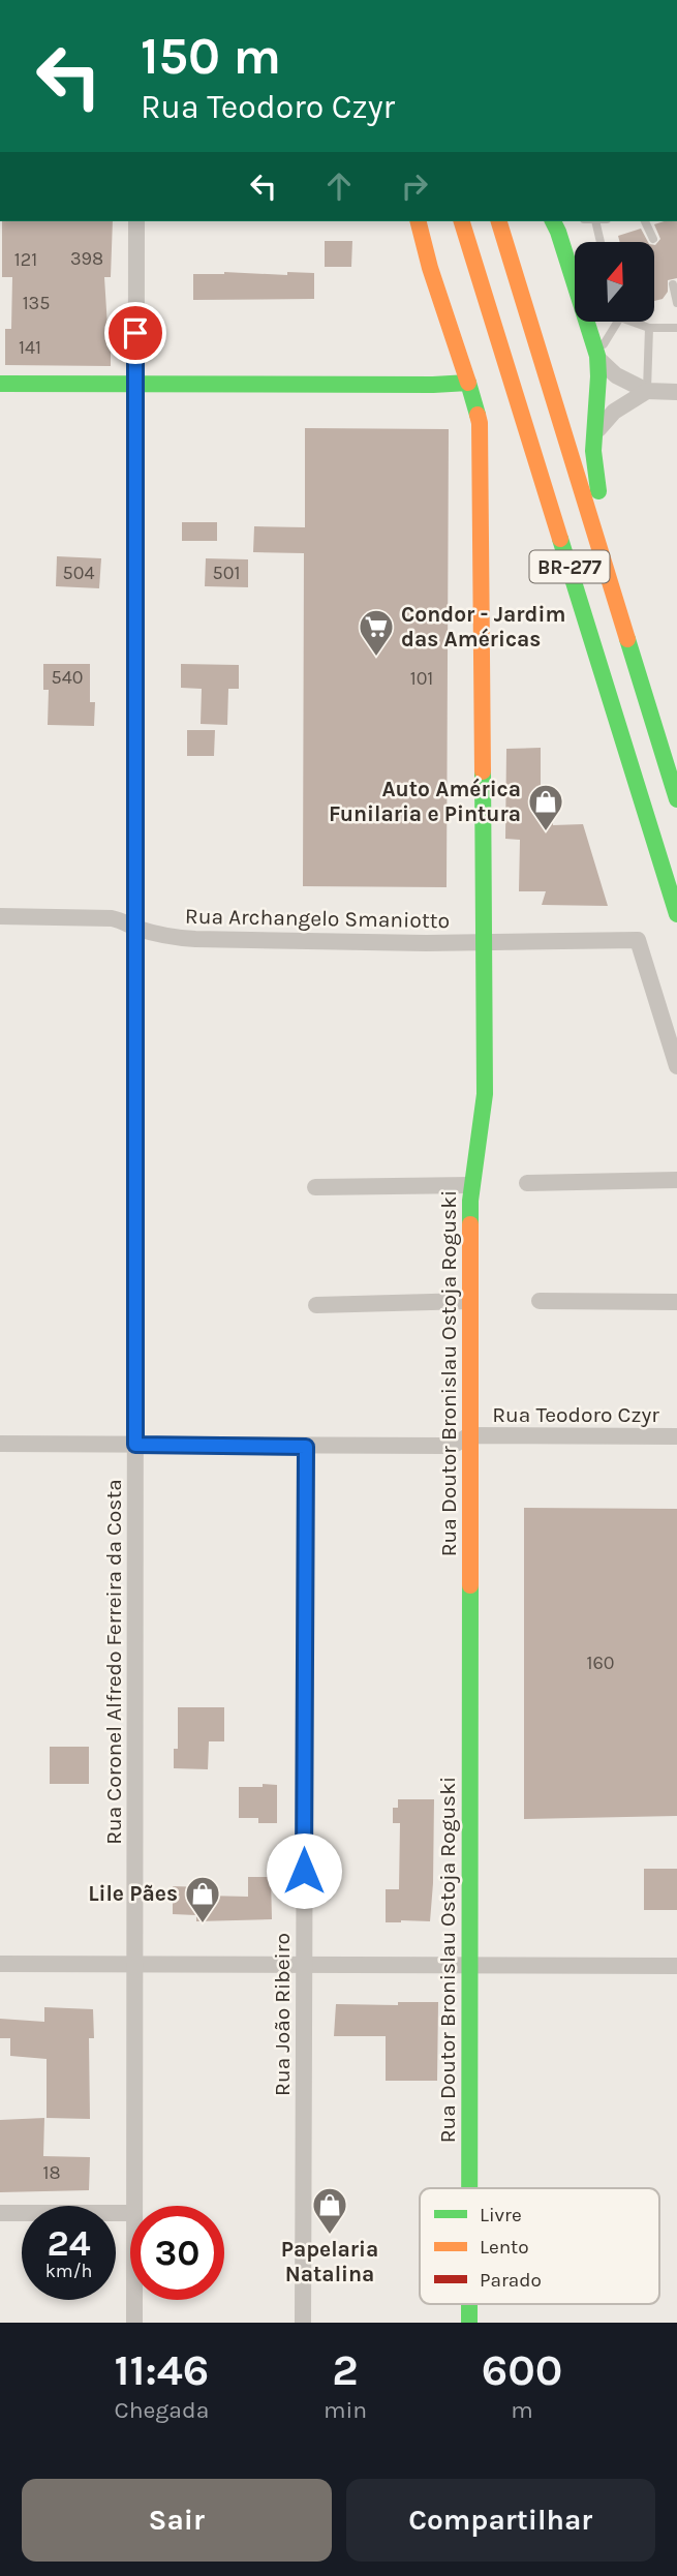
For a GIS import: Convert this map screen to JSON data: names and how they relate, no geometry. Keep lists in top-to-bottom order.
{
  "streets": {
    "main road": ["BR-277", "Rua Doutor Bronislau Ostoja Roguski"],
    "street": [
      "Rua Archangelo Smaniotto",
      "Rua Teodoro Czyr",
      "Rua Coronel Alfredo Ferreira da Costa",
      "Rua João Ribeiro"
    ]
  },
  "crossings": [
    ["Rua Archangelo Smaniotto", "Rua Doutor Bronislau Ostoja Roguski"],
    ["Rua Archangelo Smaniotto", "Rua Coronel Alfredo Ferreira da Costa"],
    ["Rua Doutor Bronislau Ostoja Roguski", "Rua Teodoro Czyr"],
    ["Rua Teodoro Czyr", "Rua Coronel Alfredo Ferreira da Costa"],
    ["Rua Teodoro Czyr", "Rua João Ribeiro"]
  ],
  "places": {
    "supermarket": ["Condor - Jardim das Américas"],
    "shop": ["Auto América Funilaria e Pintura", "Lile Pães", "Papelaria Natalina"]
  },
  "house_numbers": [
    "398",
    "121",
    "135",
    "141",
    "504",
    "501",
    "540",
    "101",
    "160",
    "18"
  ],
  "legend": ["Livre", "Lento", "Parado"],
  "north": "top",
  "page": {
    "turn": ["150 m", "Rua Teodoro Czyr"],
    "speed": "24 km/h",
    "limit": "30",
    "eta": [
      "11:46",
      "Chegada",
      "2",
      "min",
      "600",
      "m"
    ],
    "buttons": ["Sair", "Compartilhar"]
  }
}
